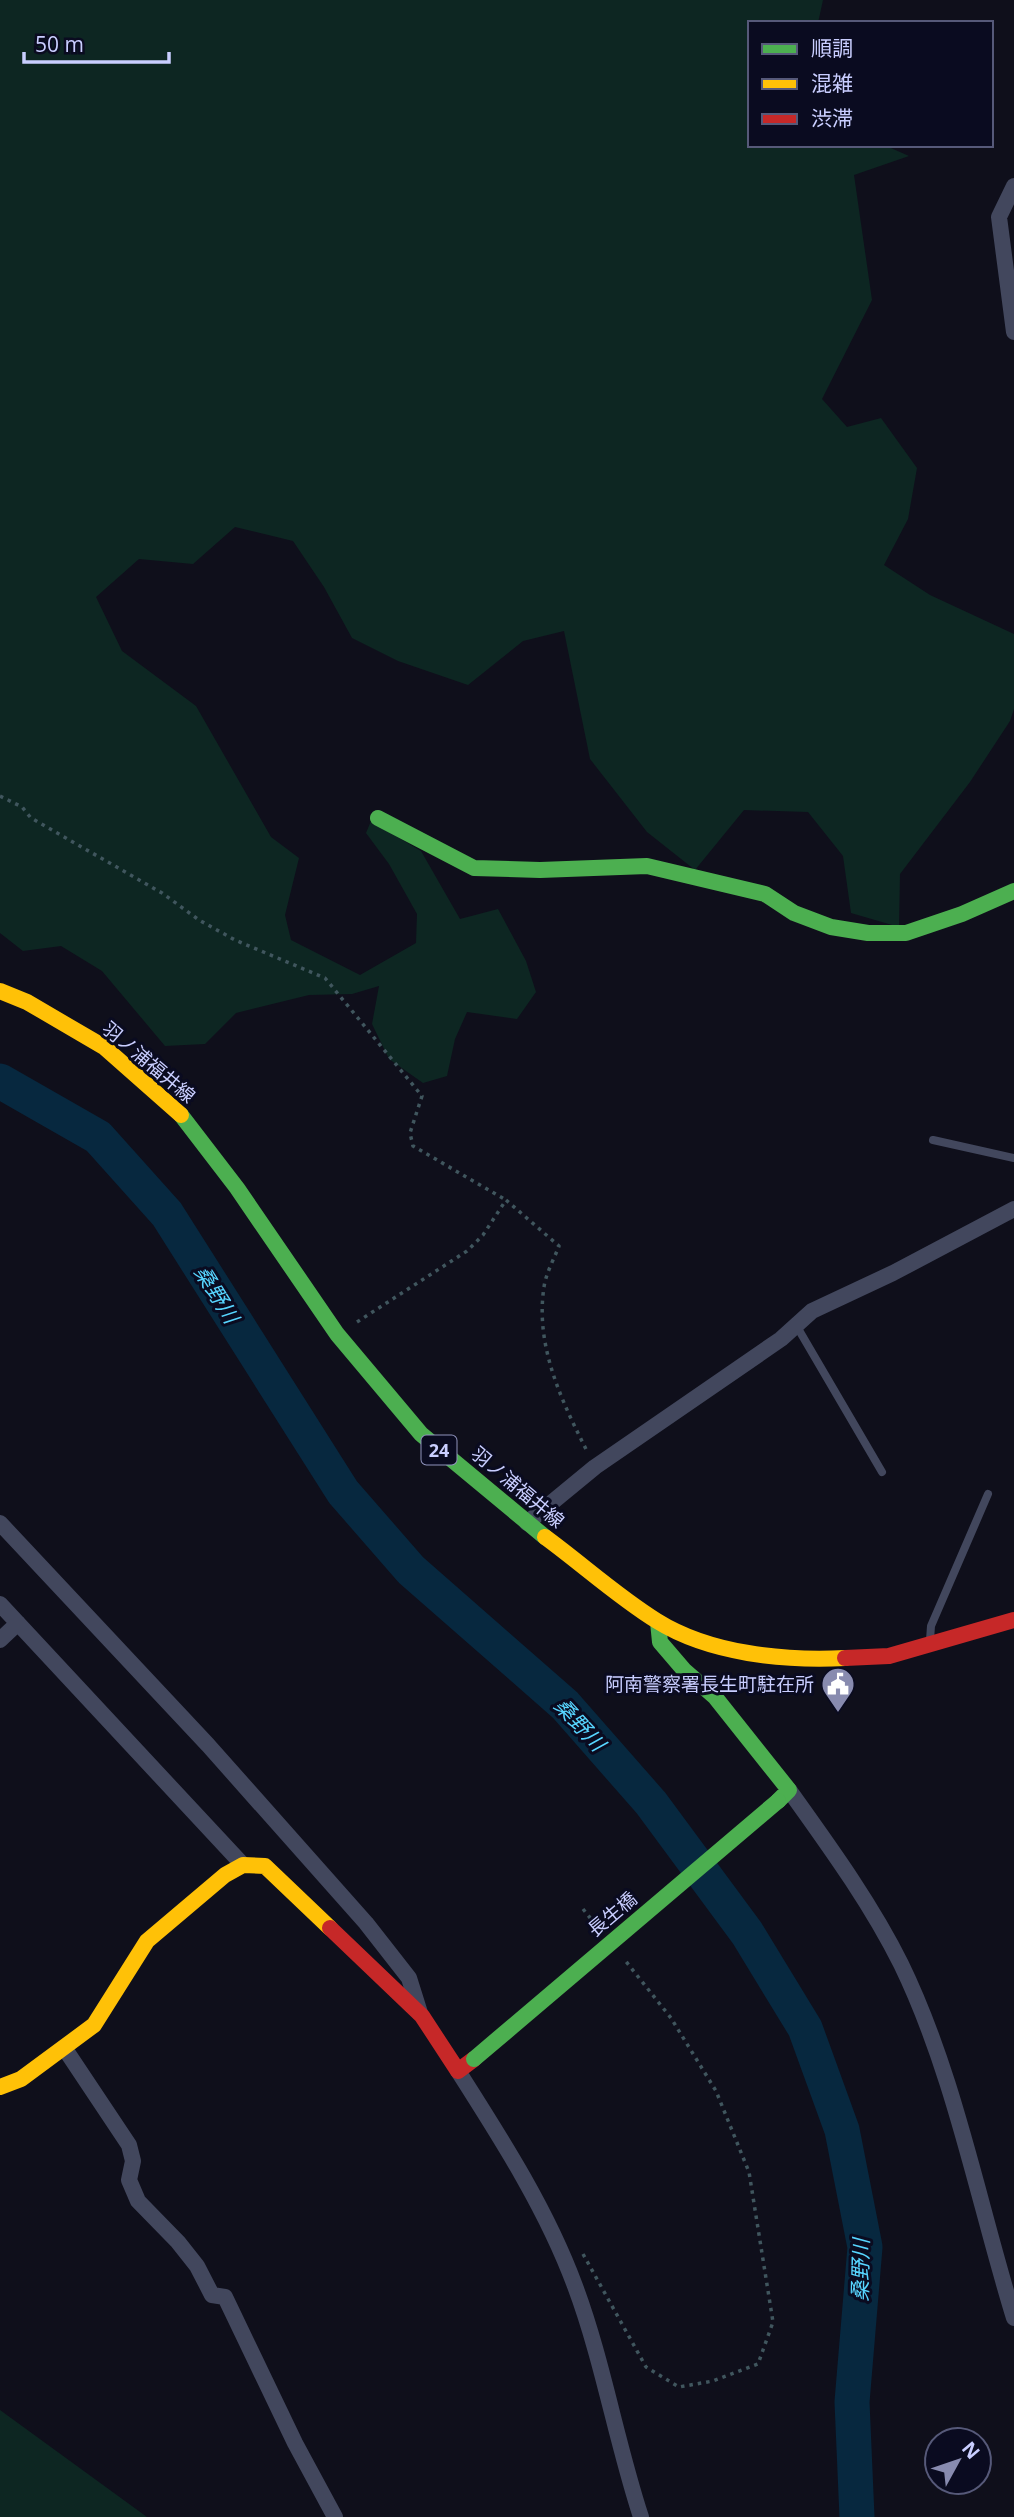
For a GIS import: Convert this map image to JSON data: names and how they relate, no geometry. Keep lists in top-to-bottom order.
{
  "streets": {
    "street": ["羽ノ浦福井線", "24", "長生橋"]
  },
  "water": ["桑野川"],
  "places": {
    "public building": ["阿南警察署長生町駐在所"]
  },
  "legend": ["順調", "混雑", "渋滞"],
  "scale_bar": "50 m",
  "north": "top right"
}
